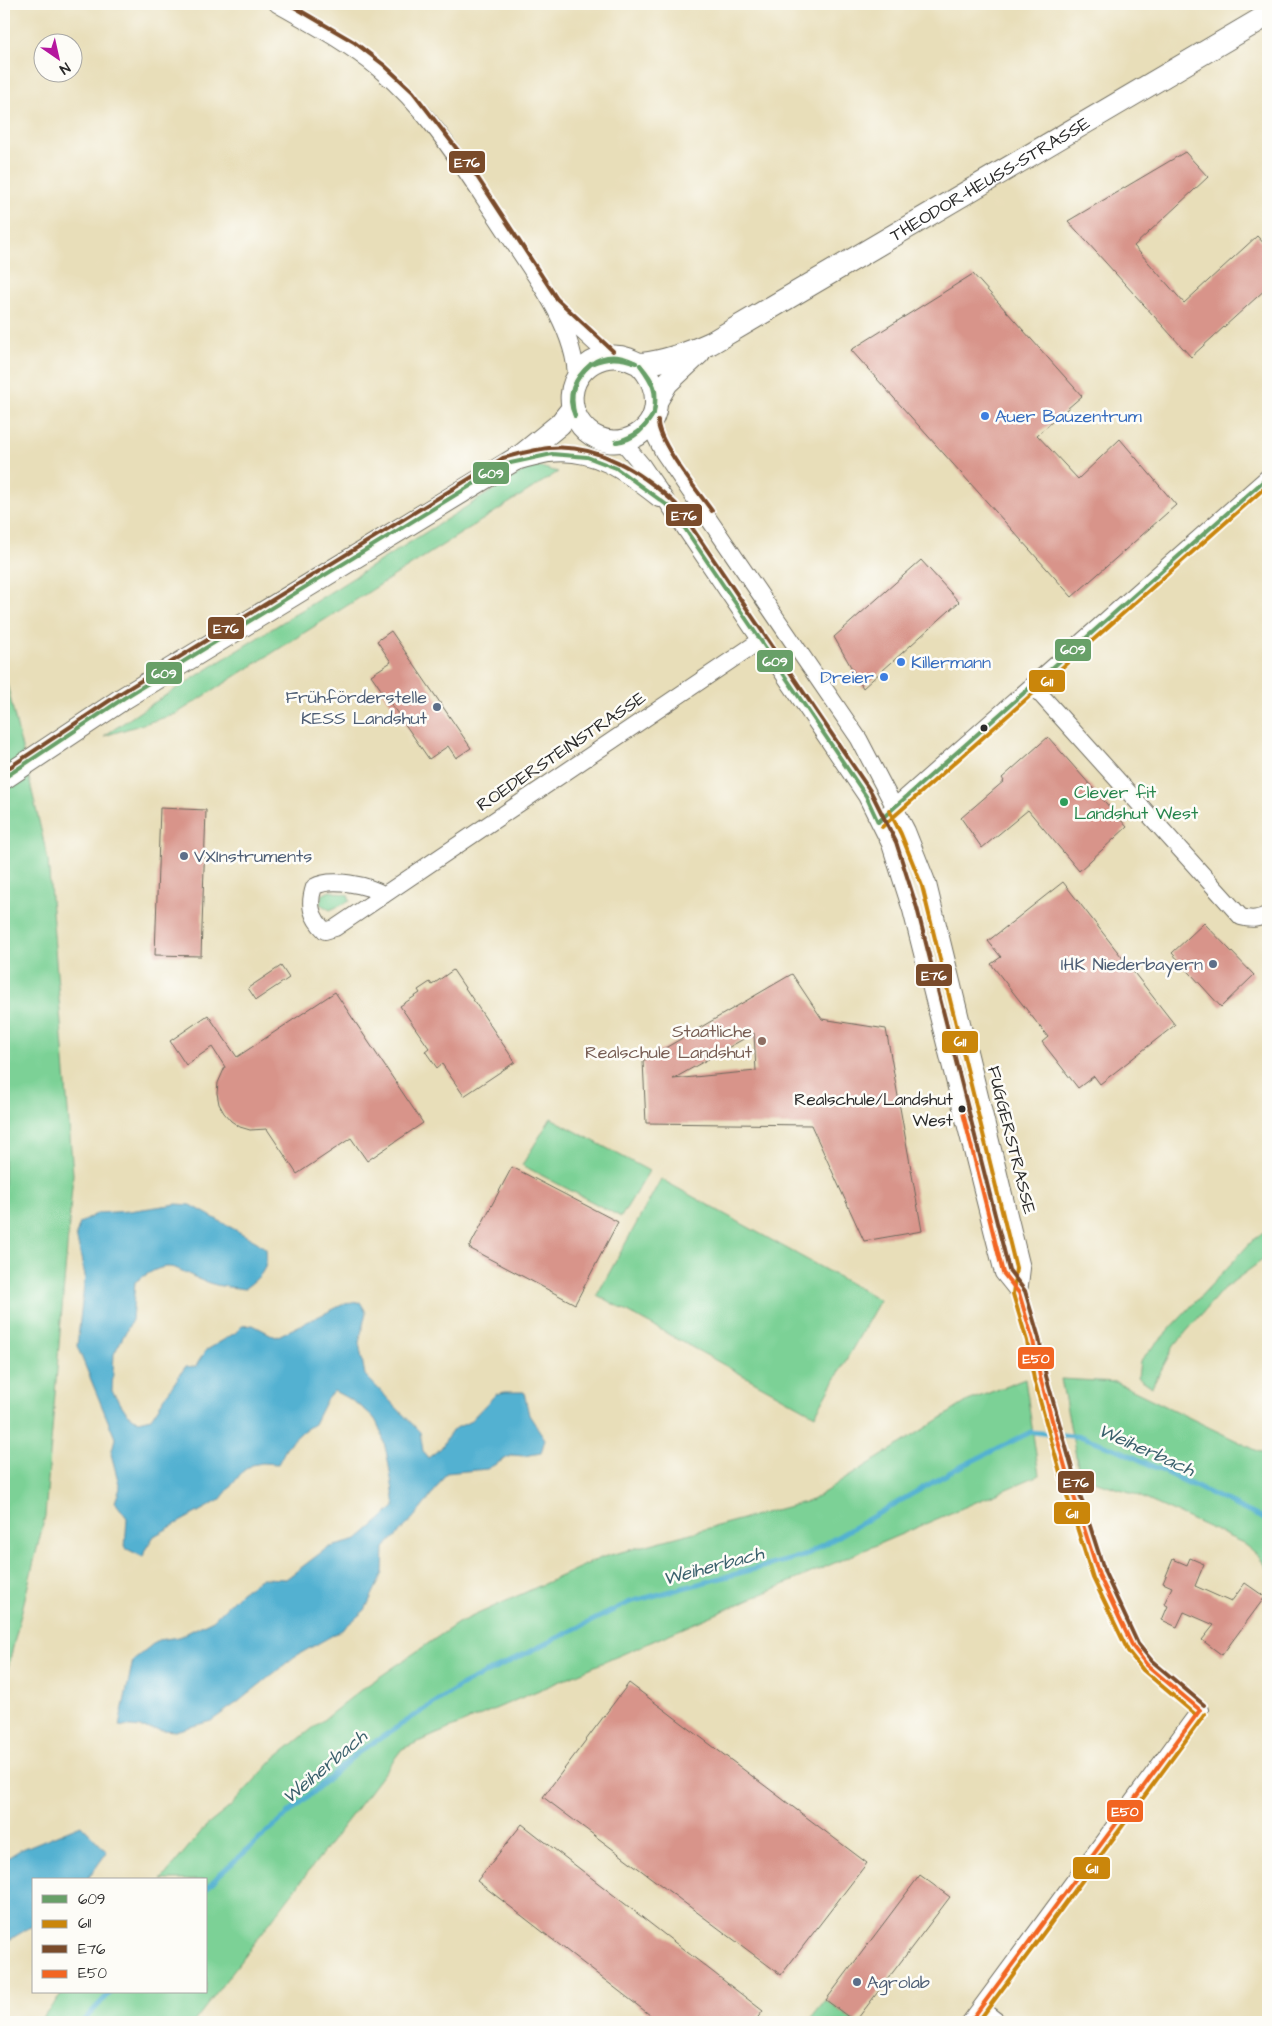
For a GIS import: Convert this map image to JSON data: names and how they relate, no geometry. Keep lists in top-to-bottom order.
{
  "streets": {
    "main road": ["THEODOR-HEUSS-STRASSE"],
    "street": ["ROEDERSTEINSTRASSE", "FUGGERSTRASSE"]
  },
  "crossings": [
    ["THEODOR-HEUSS-STRASSE", "FUGGERSTRASSE"],
    ["ROEDERSTEINSTRASSE", "FUGGERSTRASSE"]
  ],
  "water": ["Weiherbach"],
  "places": [
    "Auer Bauzentrum",
    "Killermann",
    "Dreier",
    "Frühförderstelle KESS Landshut",
    "Clever fit Landshut West",
    "VXInstruments",
    "IHK Niederbayern",
    "Staatliche Realschule Landshut",
    "Realschule/Landshut West",
    "Agrolab"
  ],
  "lines": [
    "transit line E76",
    "transit line 609",
    "transit line 611",
    "transit line E50"
  ],
  "legend": [
    "609",
    "611",
    "E76",
    "E50"
  ],
  "north": "bottom right"
}
